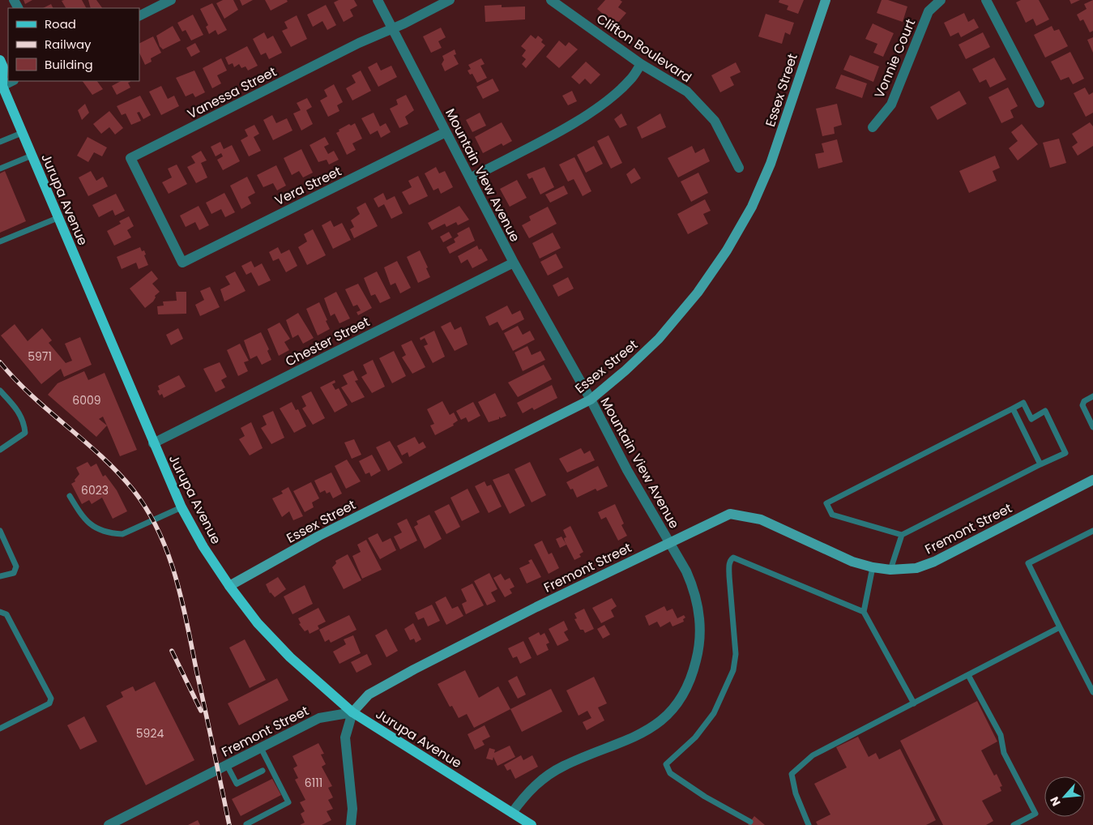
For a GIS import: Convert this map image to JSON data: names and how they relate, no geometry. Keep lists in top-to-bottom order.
{
  "streets": {
    "main road": ["Jurupa Avenue"],
    "street": [
      "Clifton Boulevard",
      "Vonnie Court",
      "Essex Street",
      "Vanessa Street",
      "Mountain View Avenue",
      "Vera Street",
      "Chester Street",
      "Fremont Street"
    ]
  },
  "crossings": [
    ["Essex Street", "Mountain View Avenue"],
    ["Essex Street", "Jurupa Avenue"],
    ["Vanessa Street", "Mountain View Avenue"],
    ["Vanessa Street", "Vera Street"],
    ["Mountain View Avenue", "Vera Street"],
    ["Mountain View Avenue", "Jurupa Avenue"],
    ["Mountain View Avenue", "Chester Street"],
    ["Mountain View Avenue", "Fremont Street"],
    ["Jurupa Avenue", "Chester Street"],
    ["Jurupa Avenue", "Fremont Street"]
  ],
  "house_numbers": [
    "5971",
    "6009",
    "6023",
    "5924",
    "6111"
  ],
  "legend": ["Road", "Railway", "Building"],
  "north": "bottom left"
}
